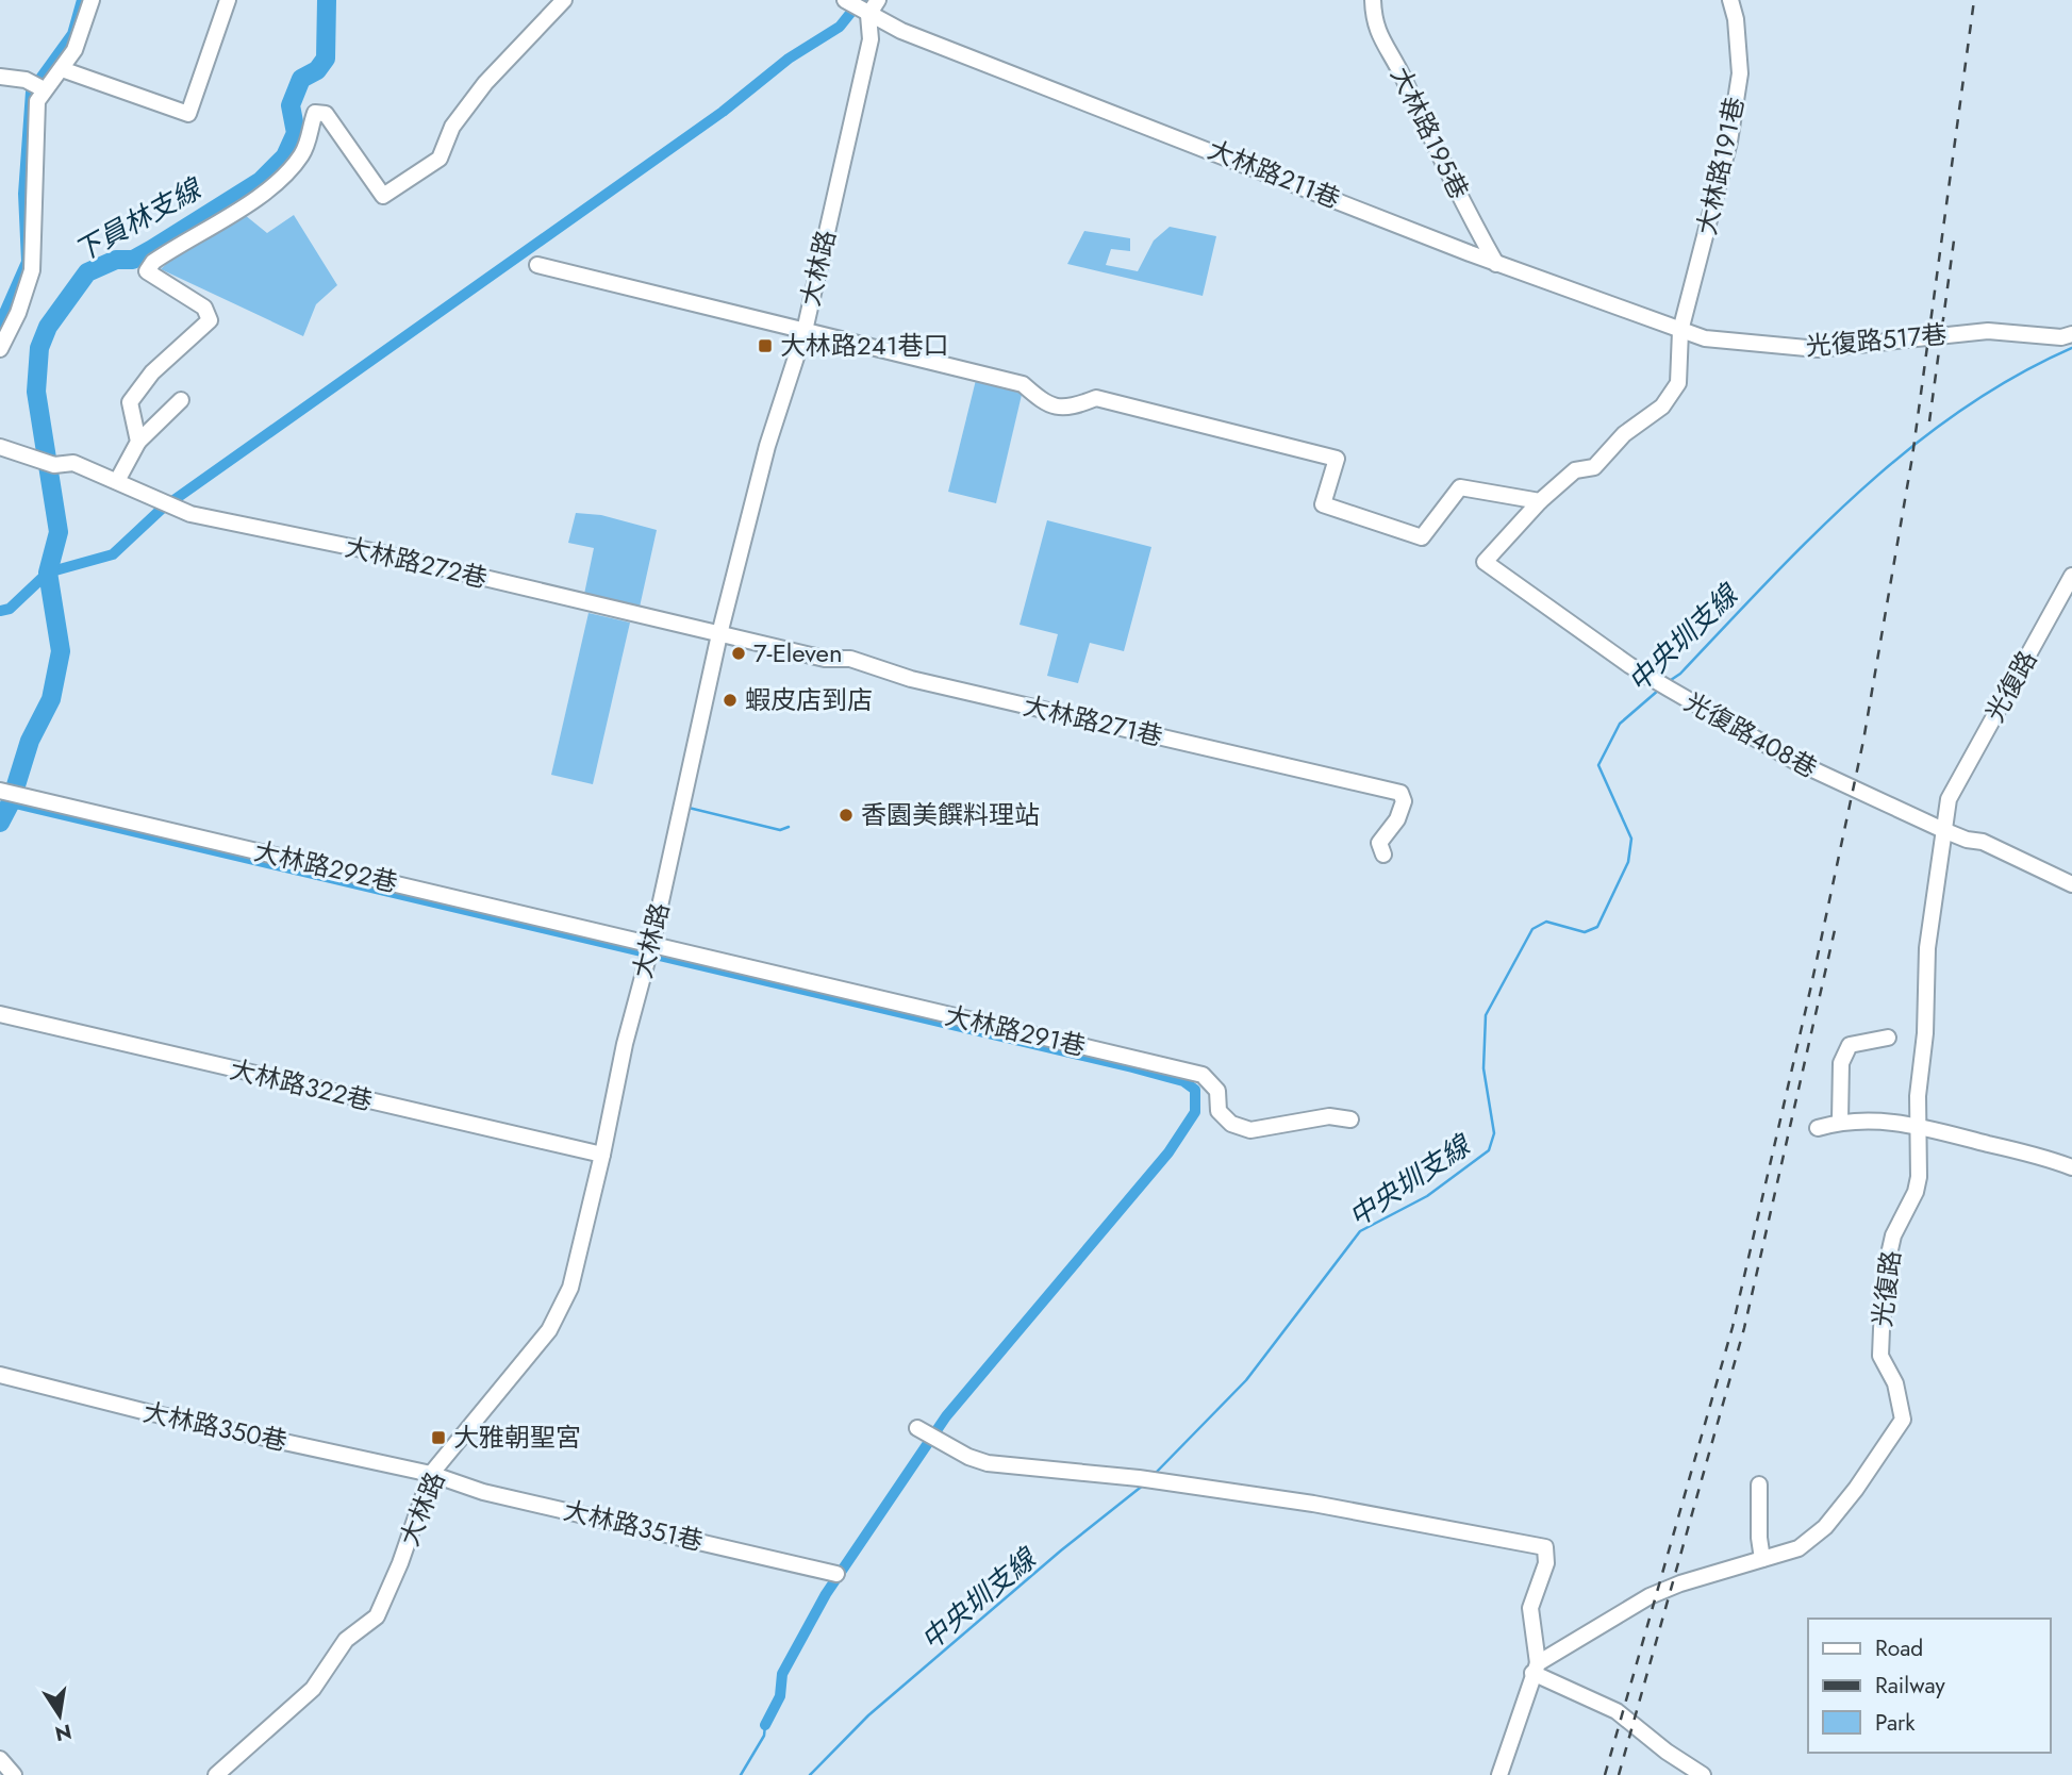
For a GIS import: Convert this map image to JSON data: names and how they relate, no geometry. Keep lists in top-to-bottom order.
{
  "streets": {
    "street": [
      "大林路195巷",
      "大林路191巷",
      "大林路211巷",
      "大林路",
      "光復路517巷",
      "大林路272巷",
      "光復路",
      "大林路271巷",
      "光復路408巷",
      "大林路292巷",
      "大林路291巷",
      "大林路322巷",
      "大林路350巷",
      "大林路351巷"
    ]
  },
  "crossings": [
    ["大林路195巷", "大林路211巷"],
    ["大林路191巷", "大林路211巷"],
    ["大林路191巷", "光復路517巷"],
    ["大林路191巷", "光復路408巷"],
    ["大林路211巷", "大林路"],
    ["大林路211巷", "光復路517巷"],
    ["大林路", "大林路272巷"],
    ["大林路", "大林路271巷"],
    ["大林路", "大林路292巷"],
    ["大林路", "大林路291巷"],
    ["大林路", "大林路322巷"],
    ["大林路", "大林路350巷"],
    ["大林路", "大林路351巷"],
    ["大林路272巷", "大林路271巷"],
    ["光復路", "光復路408巷"],
    ["大林路292巷", "大林路291巷"],
    ["大林路350巷", "大林路351巷"]
  ],
  "water": ["下員林支線", "中央圳支線"],
  "places": {
    "transit": ["大林路241巷口", "大雅朝聖宮"],
    "other": ["7-Eleven", "蝦皮店到店", "香園美饌料理站"]
  },
  "legend": ["Road", "Railway", "Park"],
  "north": "bottom"
}
